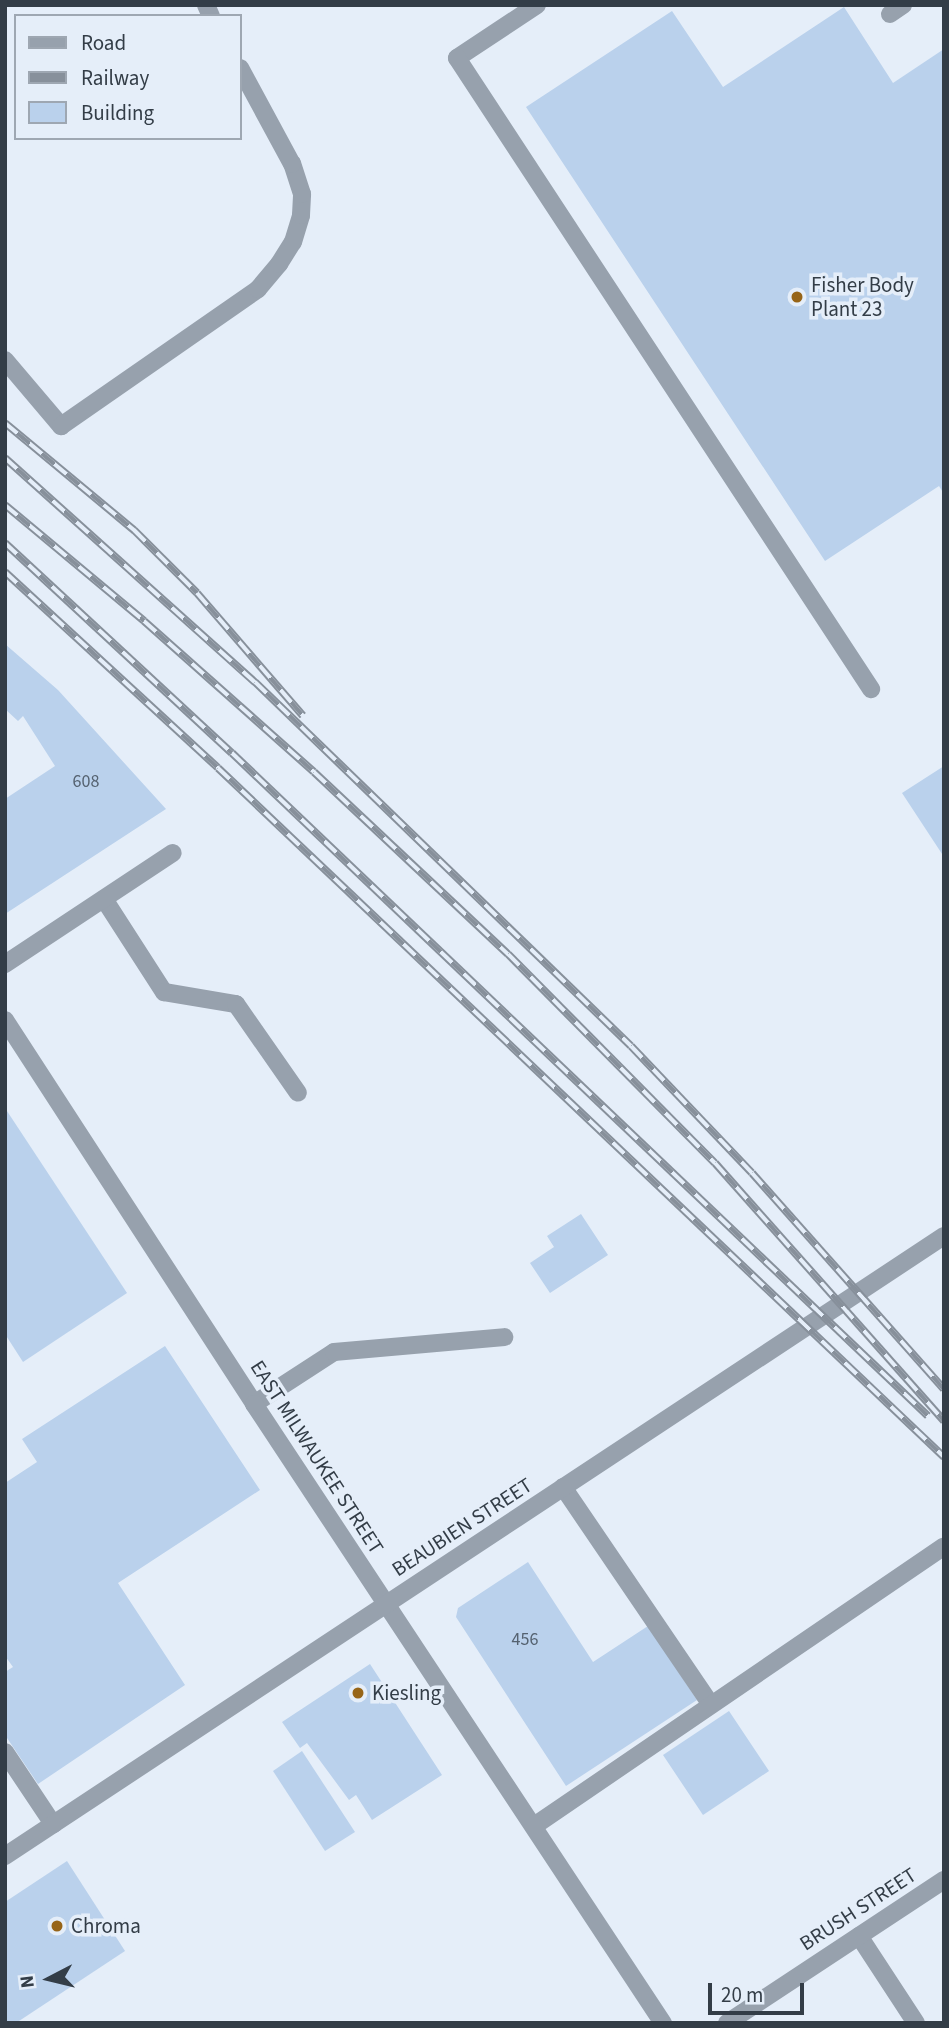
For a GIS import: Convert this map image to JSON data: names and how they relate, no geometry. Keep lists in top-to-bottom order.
{
  "streets": {
    "street": ["EAST MILWAUKEE STREET", "BEAUBIEN STREET", "BRUSH STREET"]
  },
  "crossings": [
    ["EAST MILWAUKEE STREET", "BEAUBIEN STREET"]
  ],
  "places": ["Fisher Body Plant 23", "Kiesling", "Chroma"],
  "house_numbers": ["608", "456"],
  "legend": ["Road", "Railway", "Building"],
  "scale_bar": "20 m",
  "north": "left"
}
